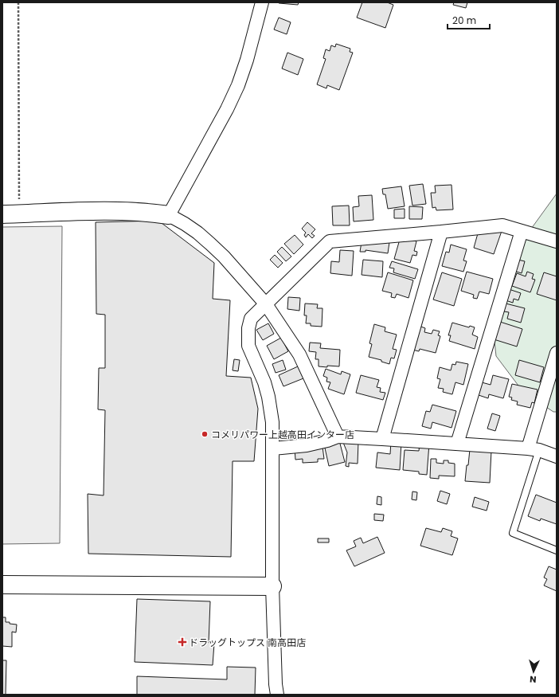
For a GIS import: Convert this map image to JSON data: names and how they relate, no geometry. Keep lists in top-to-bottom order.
{
  "places": {
    "other": ["コメリパワー上越高田インター店"],
    "health": ["ドラッグトップス 南高田店"]
  },
  "scale_bar": "20 m",
  "north": "bottom"
}
